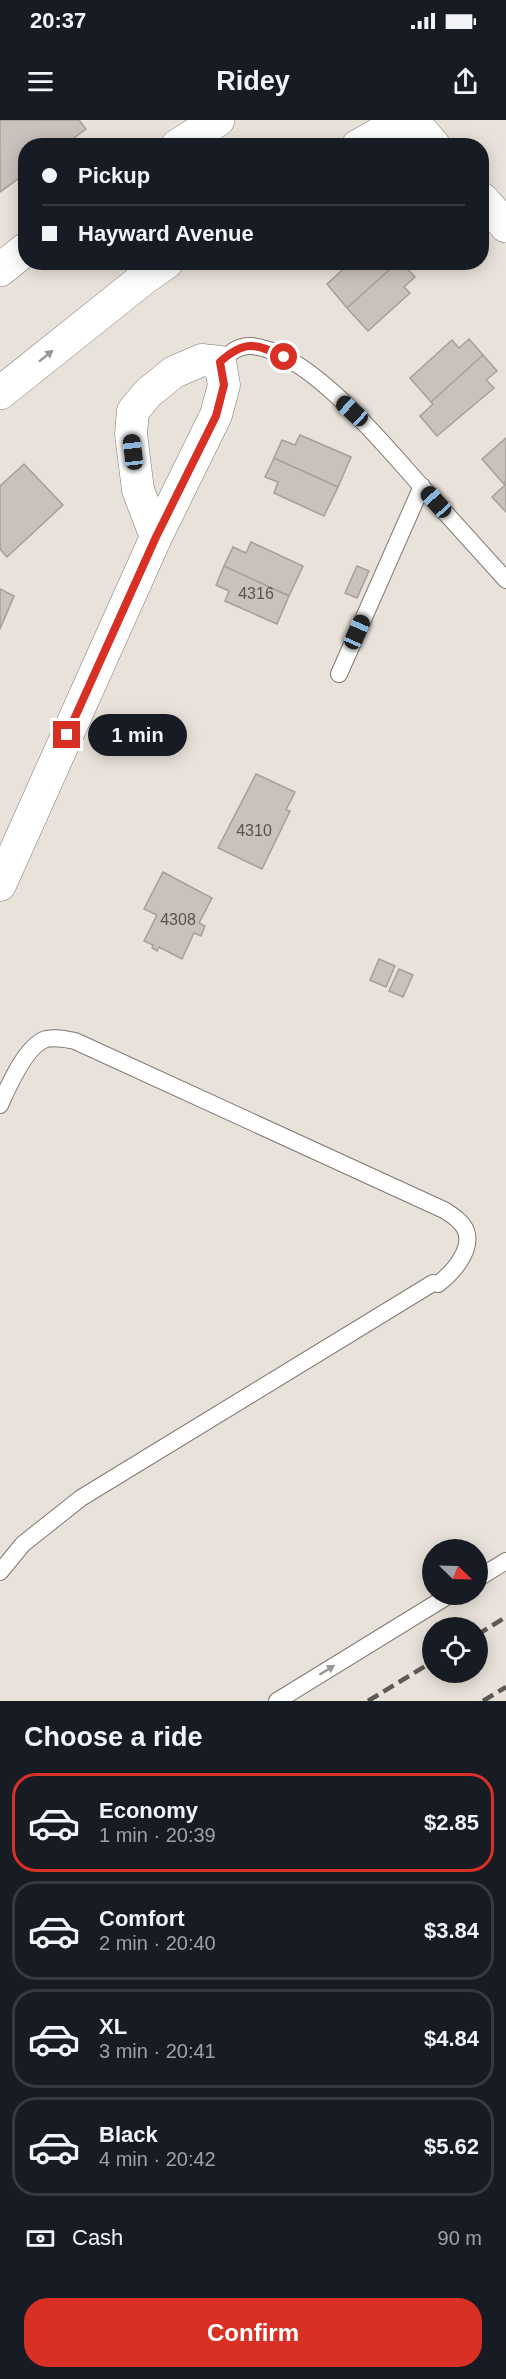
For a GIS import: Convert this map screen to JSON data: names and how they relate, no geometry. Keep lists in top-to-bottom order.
{
  "house_numbers": ["4316", "4310", "4308"],
  "north": "bottom right",
  "page": {
    "status": "20:37",
    "header": "Ridey",
    "banner": ["Pickup", "Hayward Avenue"],
    "bubble": "1 min",
    "heading": "Choose a ride",
    "list": [
      {
        "name": "Economy",
        "note": "1 min · 20:39",
        "value": "$2.85"
      },
      {
        "name": "Comfort",
        "note": "2 min · 20:40",
        "value": "$3.84"
      },
      {
        "name": "XL",
        "note": "3 min · 20:41",
        "value": "$4.84"
      },
      {
        "name": "Black",
        "note": "4 min · 20:42",
        "value": "$5.62"
      }
    ],
    "pay": ["Cash", "90 m"],
    "buttons": "Confirm"
  }
}
